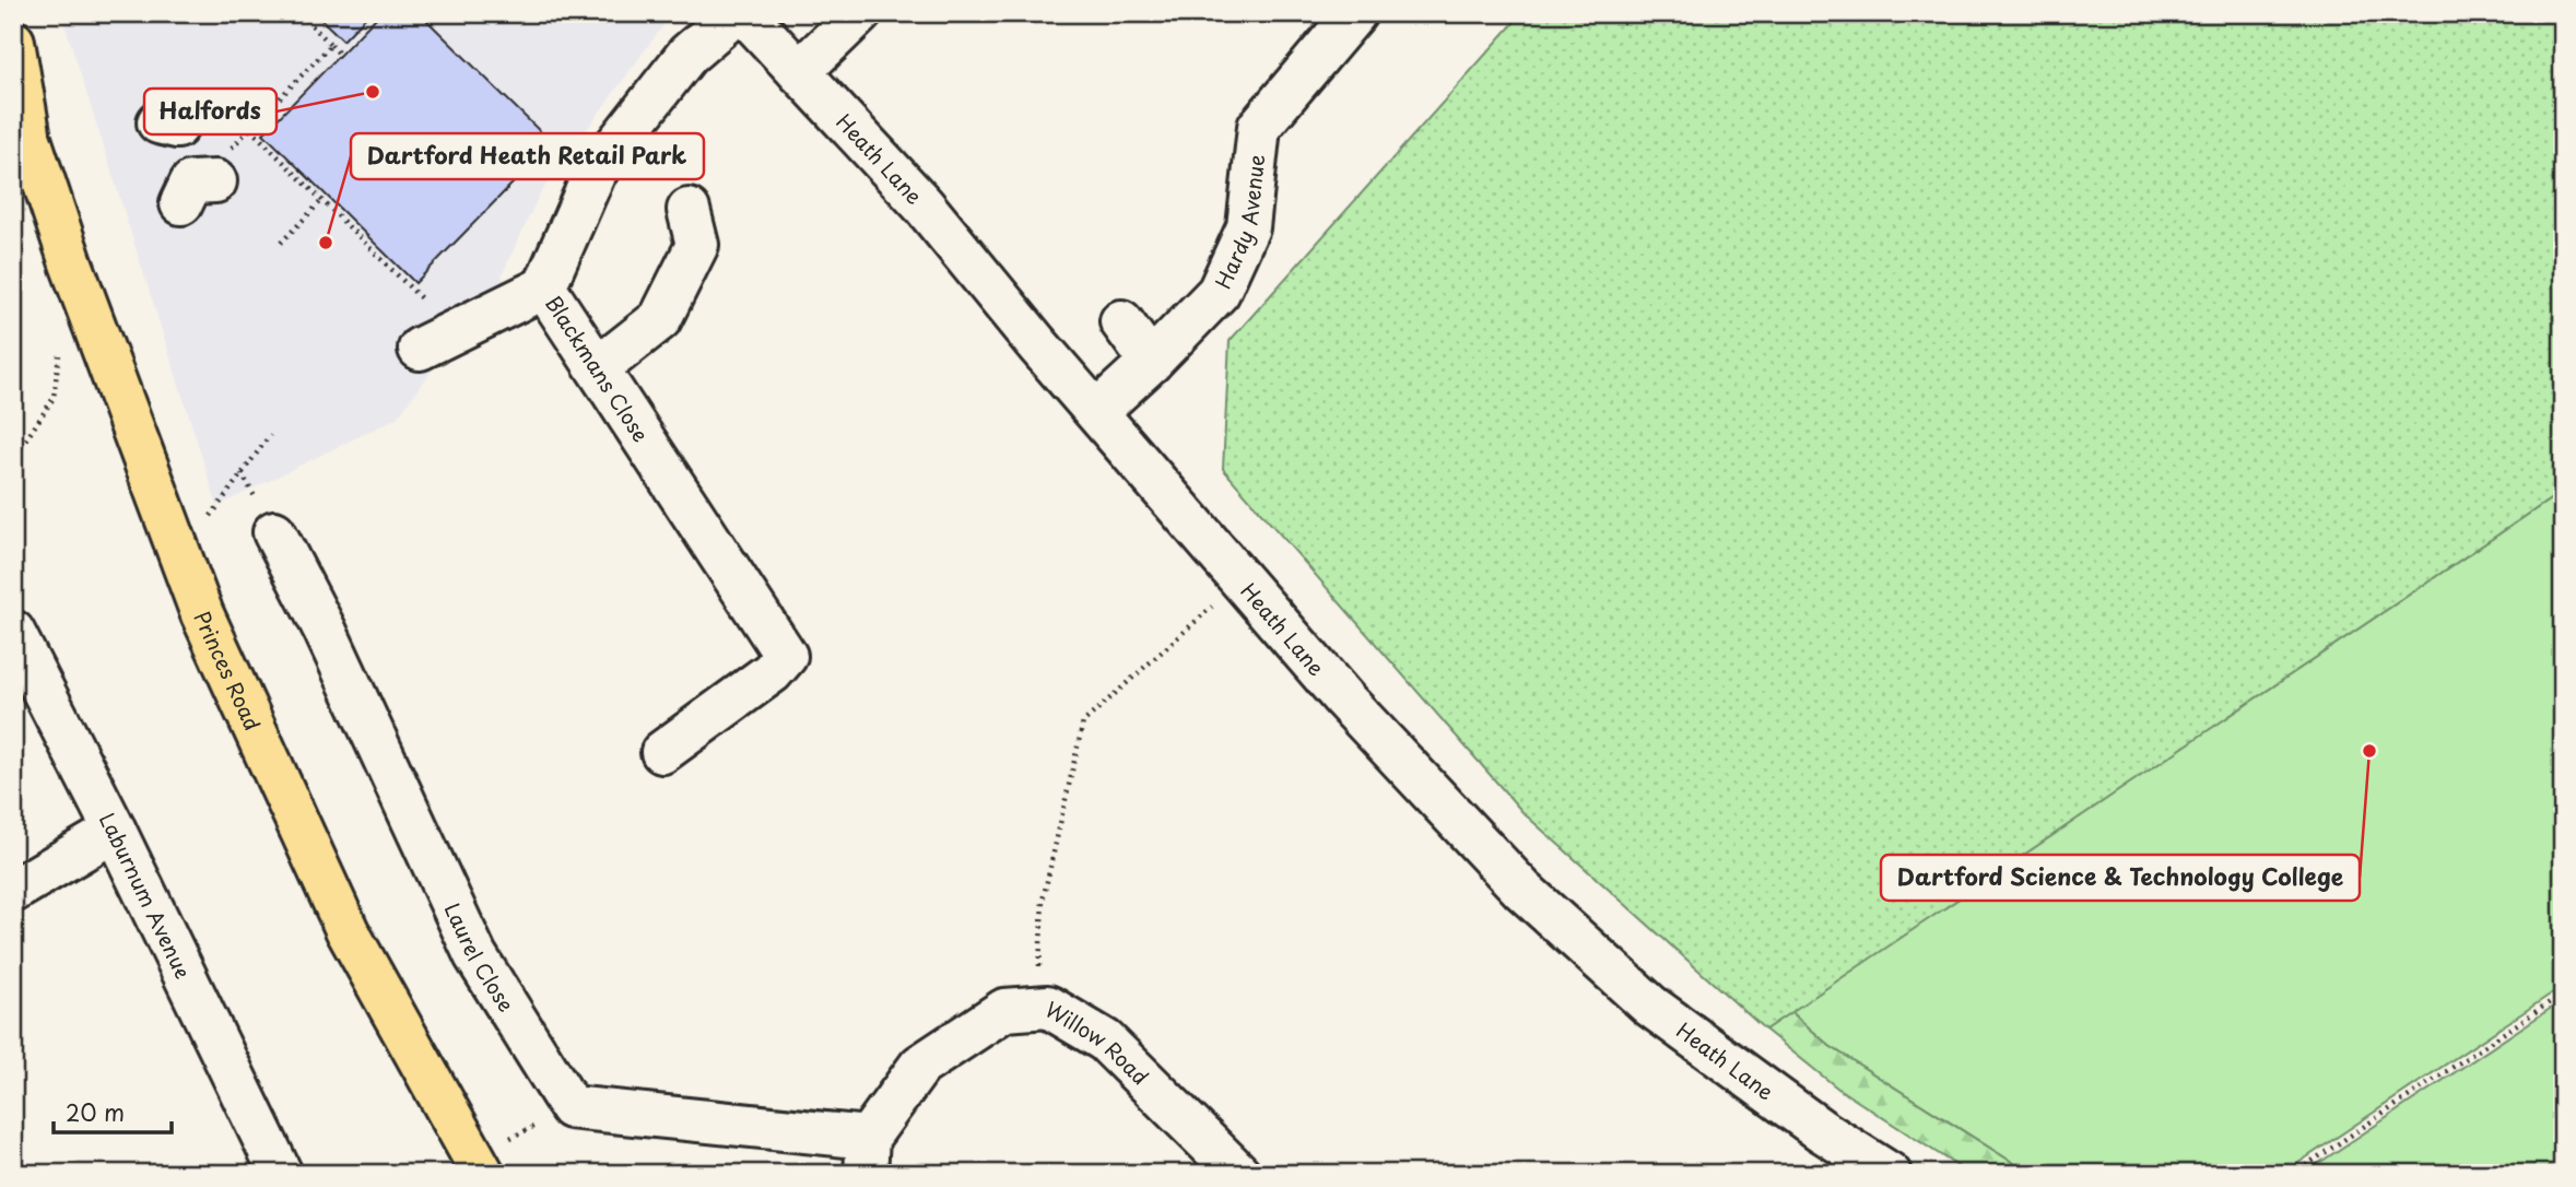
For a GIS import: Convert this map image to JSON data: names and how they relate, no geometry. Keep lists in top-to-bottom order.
{
  "streets": {
    "main road": ["Princes Road"],
    "street": [
      "Heath Lane",
      "Hardy Avenue",
      "Blackmans Close",
      "Laburnum Avenue",
      "Laurel Close",
      "Willow Road"
    ]
  },
  "crossings": [
    ["Heath Lane", "Hardy Avenue"],
    ["Laurel Close", "Willow Road"]
  ],
  "places": ["Halfords", "Dartford Heath Retail Park", "Dartford Science & Technology College"],
  "scale_bar": "20 m"
}
